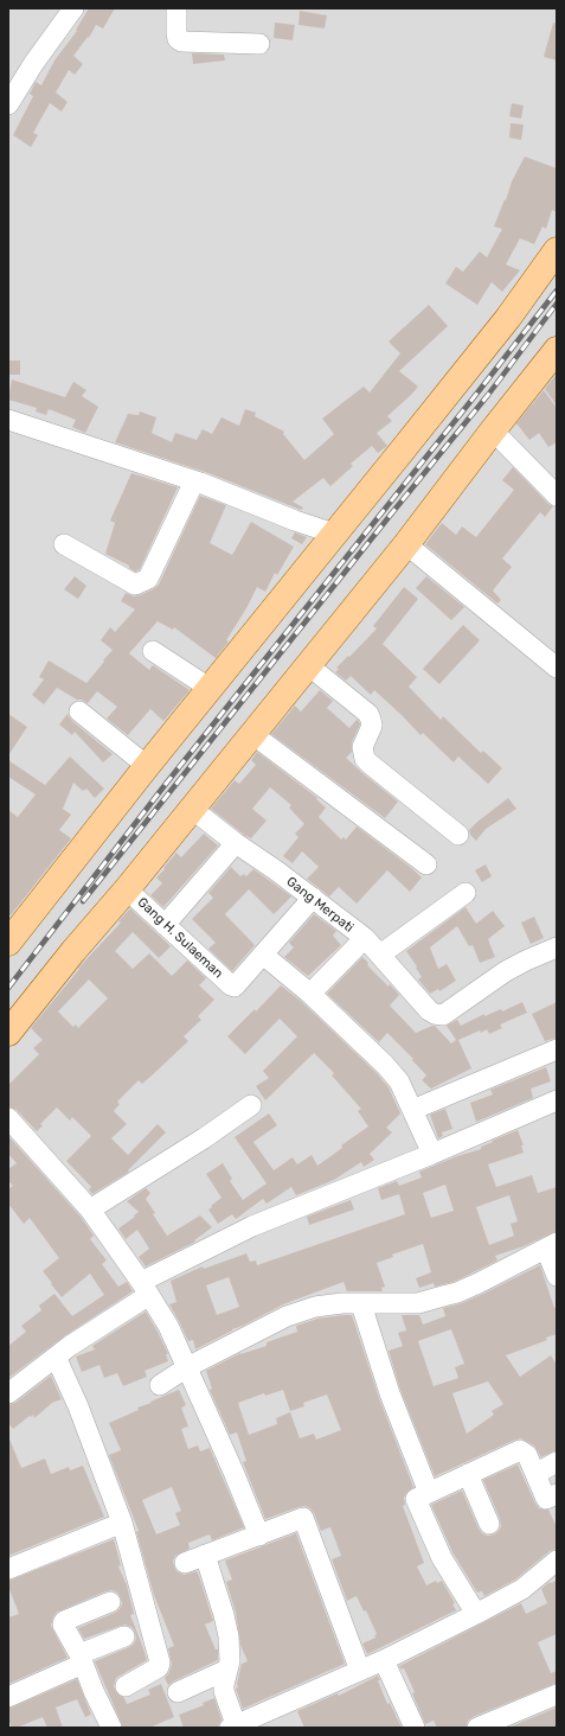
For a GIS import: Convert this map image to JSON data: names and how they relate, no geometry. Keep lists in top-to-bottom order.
{
  "streets": {
    "street": ["Gang Merpati", "Gang H. Sulaeman"]
  }
}
